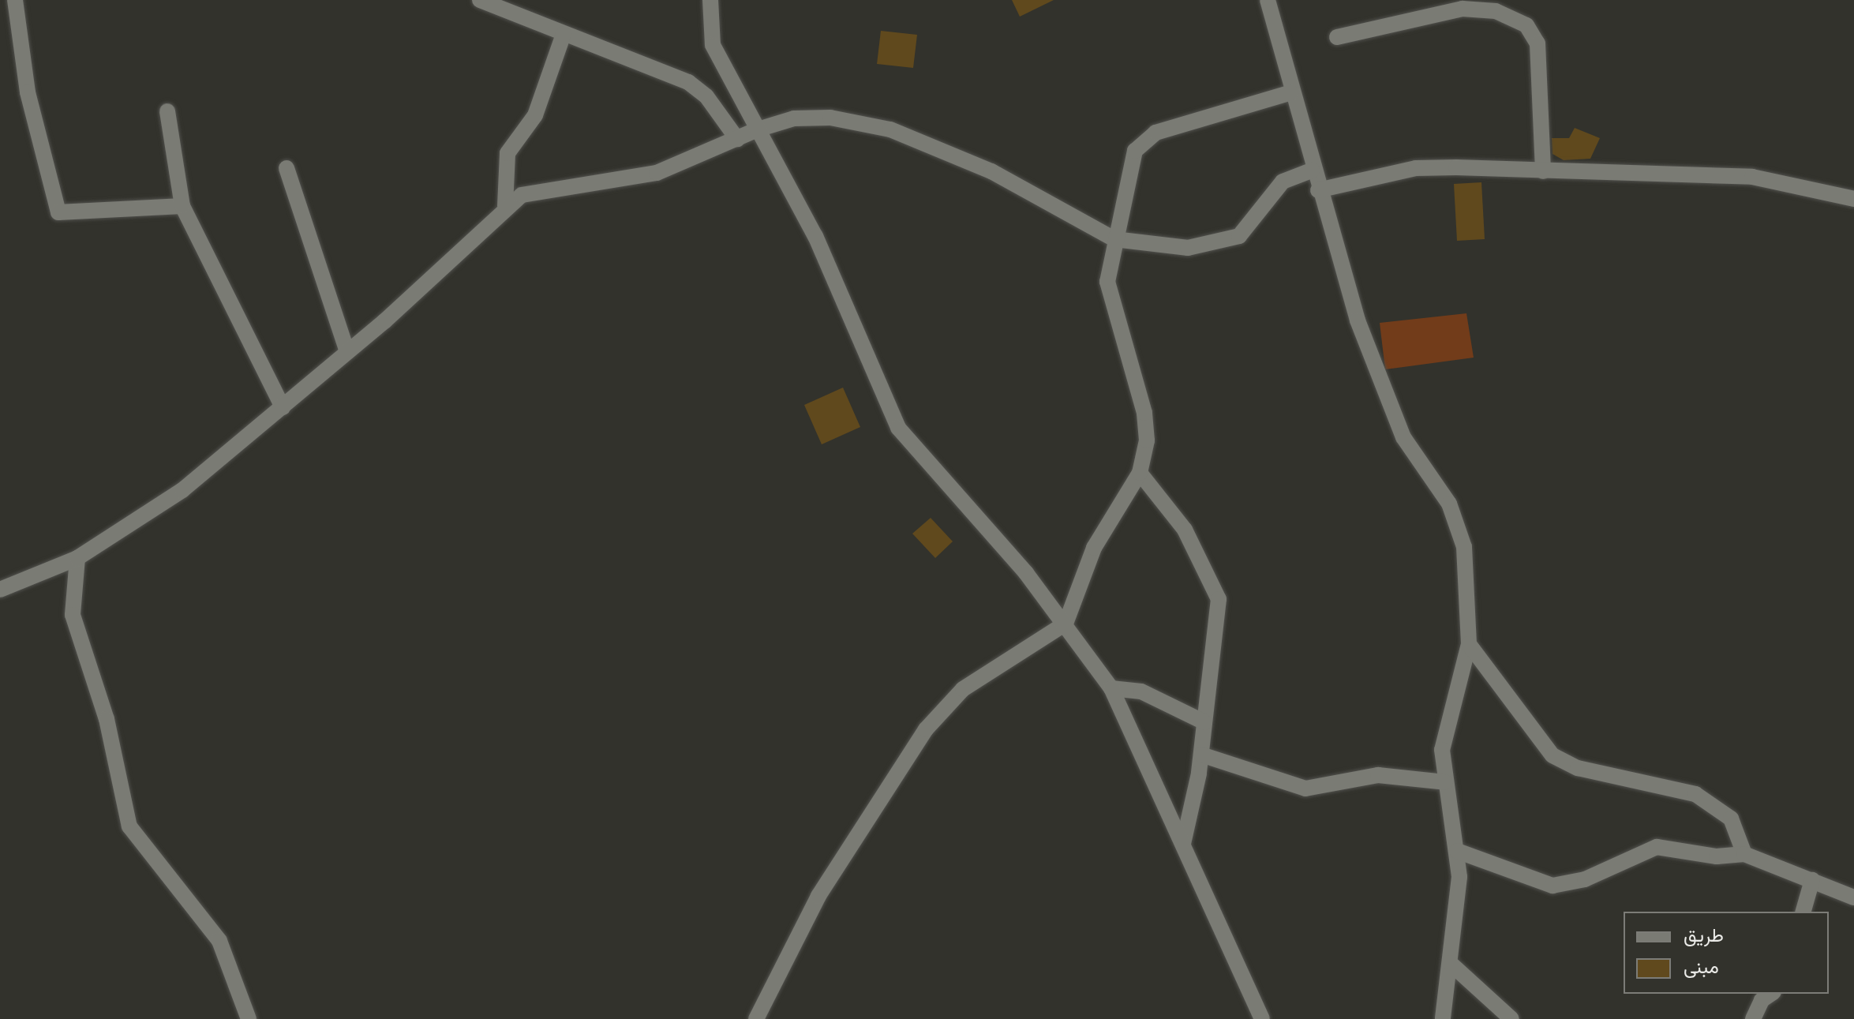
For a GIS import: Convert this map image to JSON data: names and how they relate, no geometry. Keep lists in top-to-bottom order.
{
  "legend": ["طريق", "مبنى"]
}
